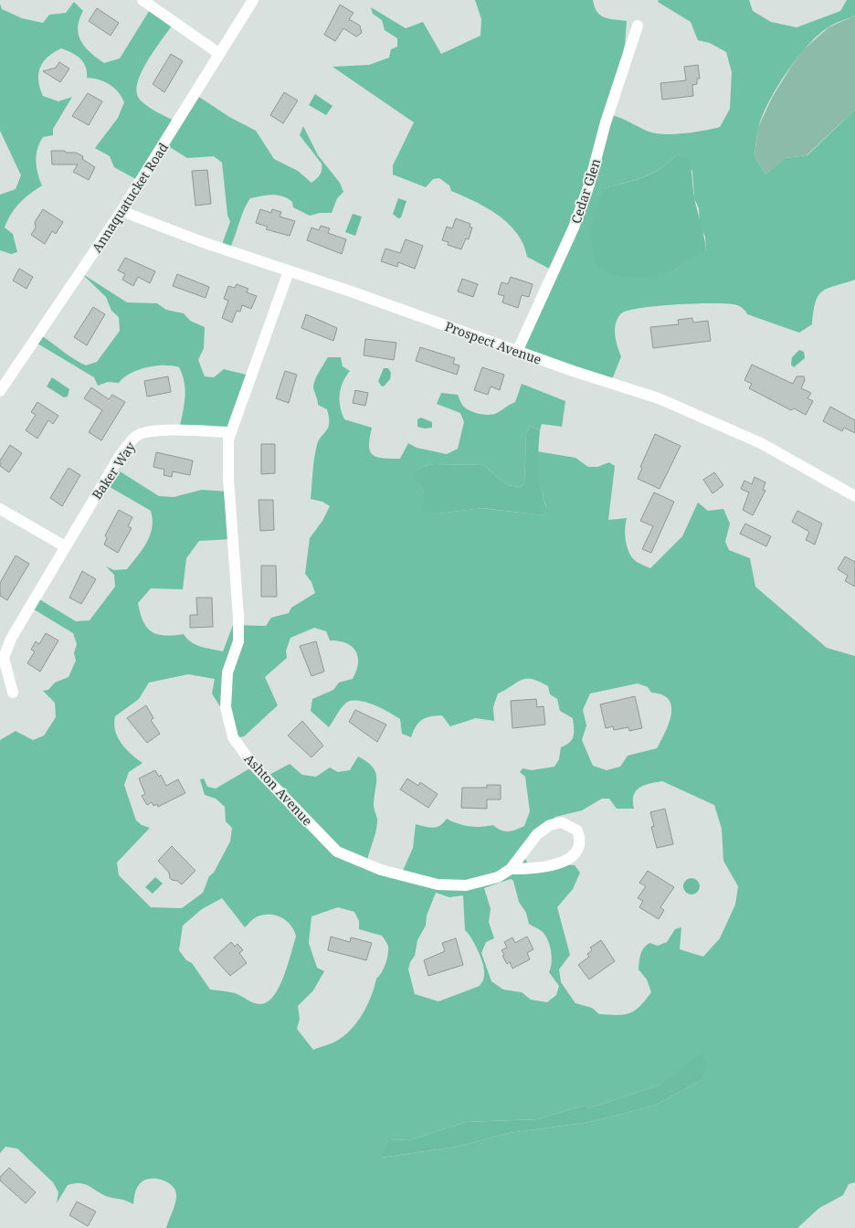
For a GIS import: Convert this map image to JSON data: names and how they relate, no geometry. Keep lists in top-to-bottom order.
{
  "streets": {
    "street": [
      "Cedar Glen",
      "Annaquatucket Road",
      "Prospect Avenue",
      "Baker Way",
      "Ashton Avenue"
    ]
  },
  "crossings": [
    ["Cedar Glen", "Prospect Avenue"],
    ["Annaquatucket Road", "Prospect Avenue"],
    ["Baker Way", "Ashton Avenue"]
  ]
}
